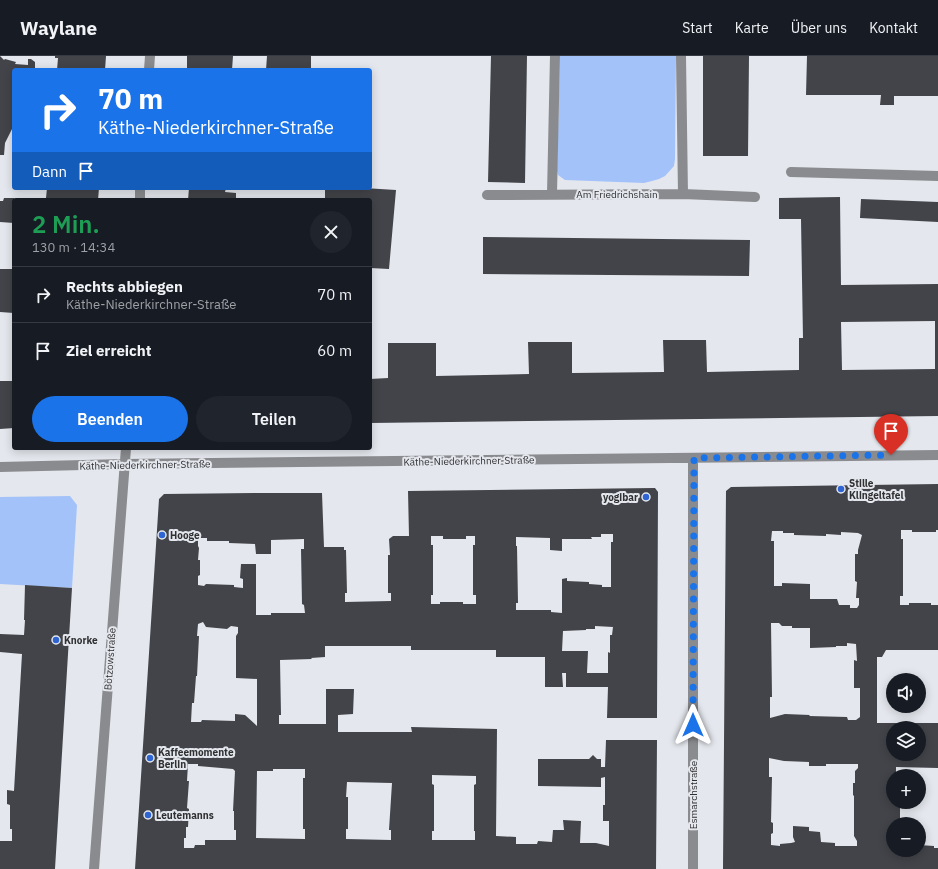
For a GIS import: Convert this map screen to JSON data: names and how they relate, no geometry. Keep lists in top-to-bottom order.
{
  "streets": {
    "street": [
      "Am Friedrichshain",
      "Käthe-Niederkirchner-Straße",
      "Bötzowstraße",
      "Esmarchstraße"
    ]
  },
  "crossings": [
    ["Käthe-Niederkirchner-Straße", "Bötzowstraße"],
    ["Käthe-Niederkirchner-Straße", "Esmarchstraße"]
  ],
  "places": [
    "Stille Klingeltafel",
    "yogibar",
    "Hooge",
    "Knorke",
    "Kaffeemomente Berlin",
    "Leutemanns"
  ],
  "page": {
    "header": "Waylane",
    "nav": [
      "Start",
      "Karte",
      "Über uns",
      "Kontakt"
    ],
    "turn": ["70 m", "Käthe-Niederkirchner-Straße"],
    "then": "Dann",
    "heading": ["2 Min.", "130 m · 14:34"],
    "list": [
      {
        "name": "Rechts abbiegen",
        "note": "Käthe-Niederkirchner-Straße",
        "value": "70 m"
      },
      {
        "name": "Ziel erreicht",
        "value": "60 m"
      }
    ],
    "buttons": ["Beenden", "Teilen"],
    "map_buttons": ["+", "−"]
  }
}
